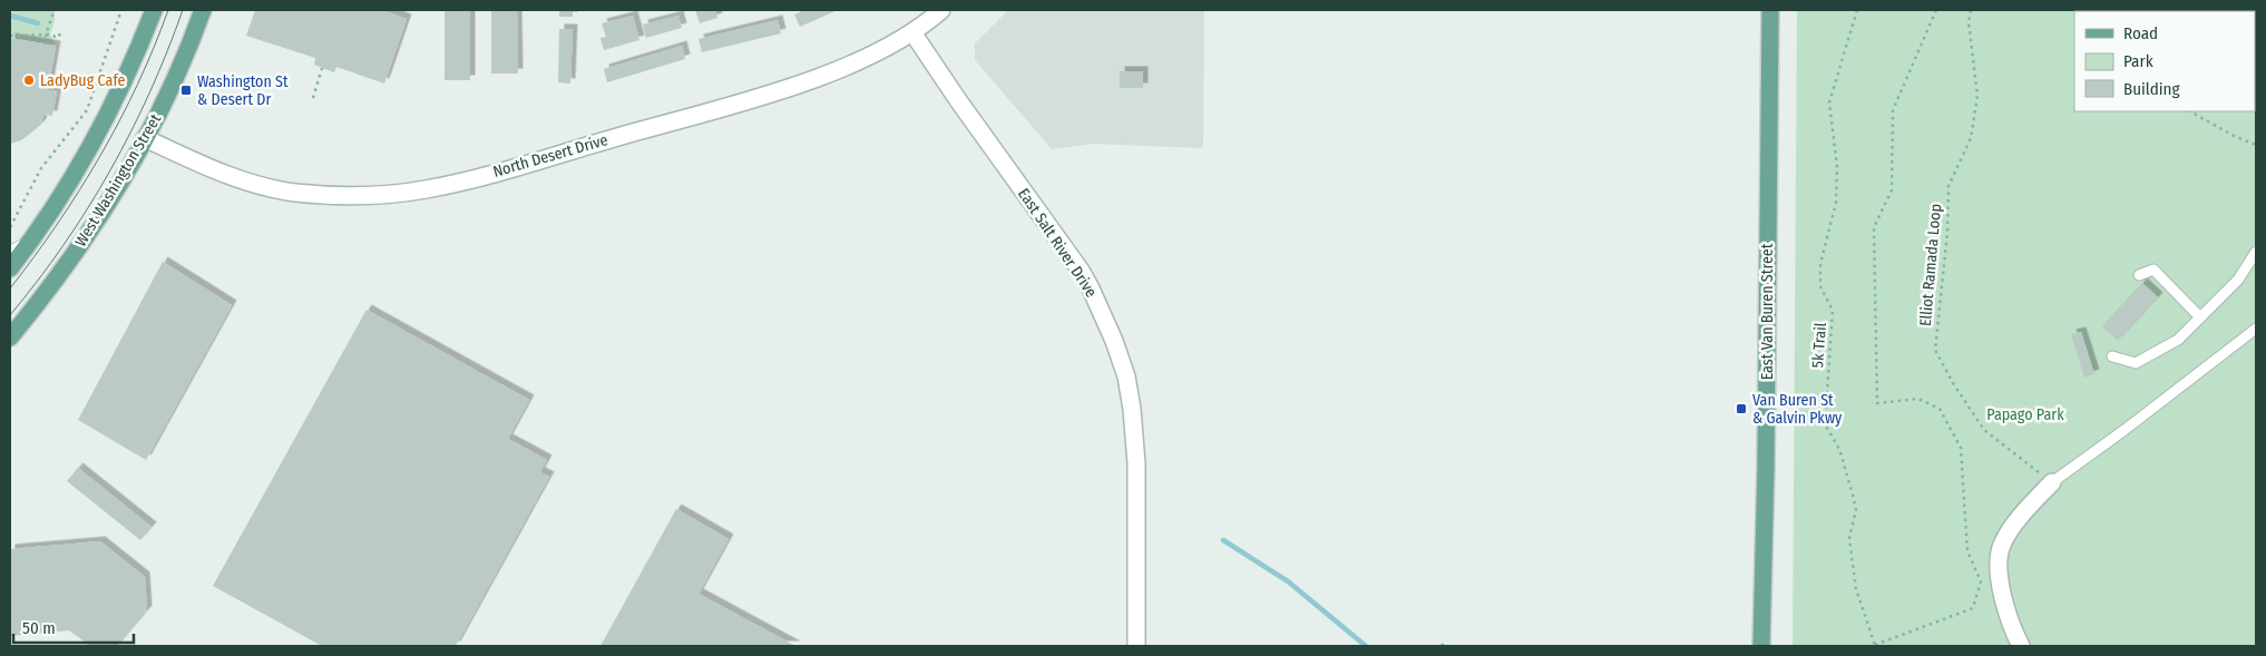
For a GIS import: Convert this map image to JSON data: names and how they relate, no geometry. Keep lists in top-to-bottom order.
{
  "streets": {
    "main road": ["West Washington Street", "East Van Buren Street"],
    "street": ["North Desert Drive", "East Salt River Drive"],
    "path": ["Elliot Ramada Loop", "5k Trail"]
  },
  "crossings": [
    ["North Desert Drive", "West Washington Street"],
    ["North Desert Drive", "East Salt River Drive"]
  ],
  "parks": ["Papago Park"],
  "places": {
    "other": ["LadyBug Cafe"],
    "transit": ["Washington St & Desert Dr", "Van Buren St & Galvin Pkwy"]
  },
  "legend": ["Road", "Park", "Building"],
  "scale_bar": "50 m"
}
